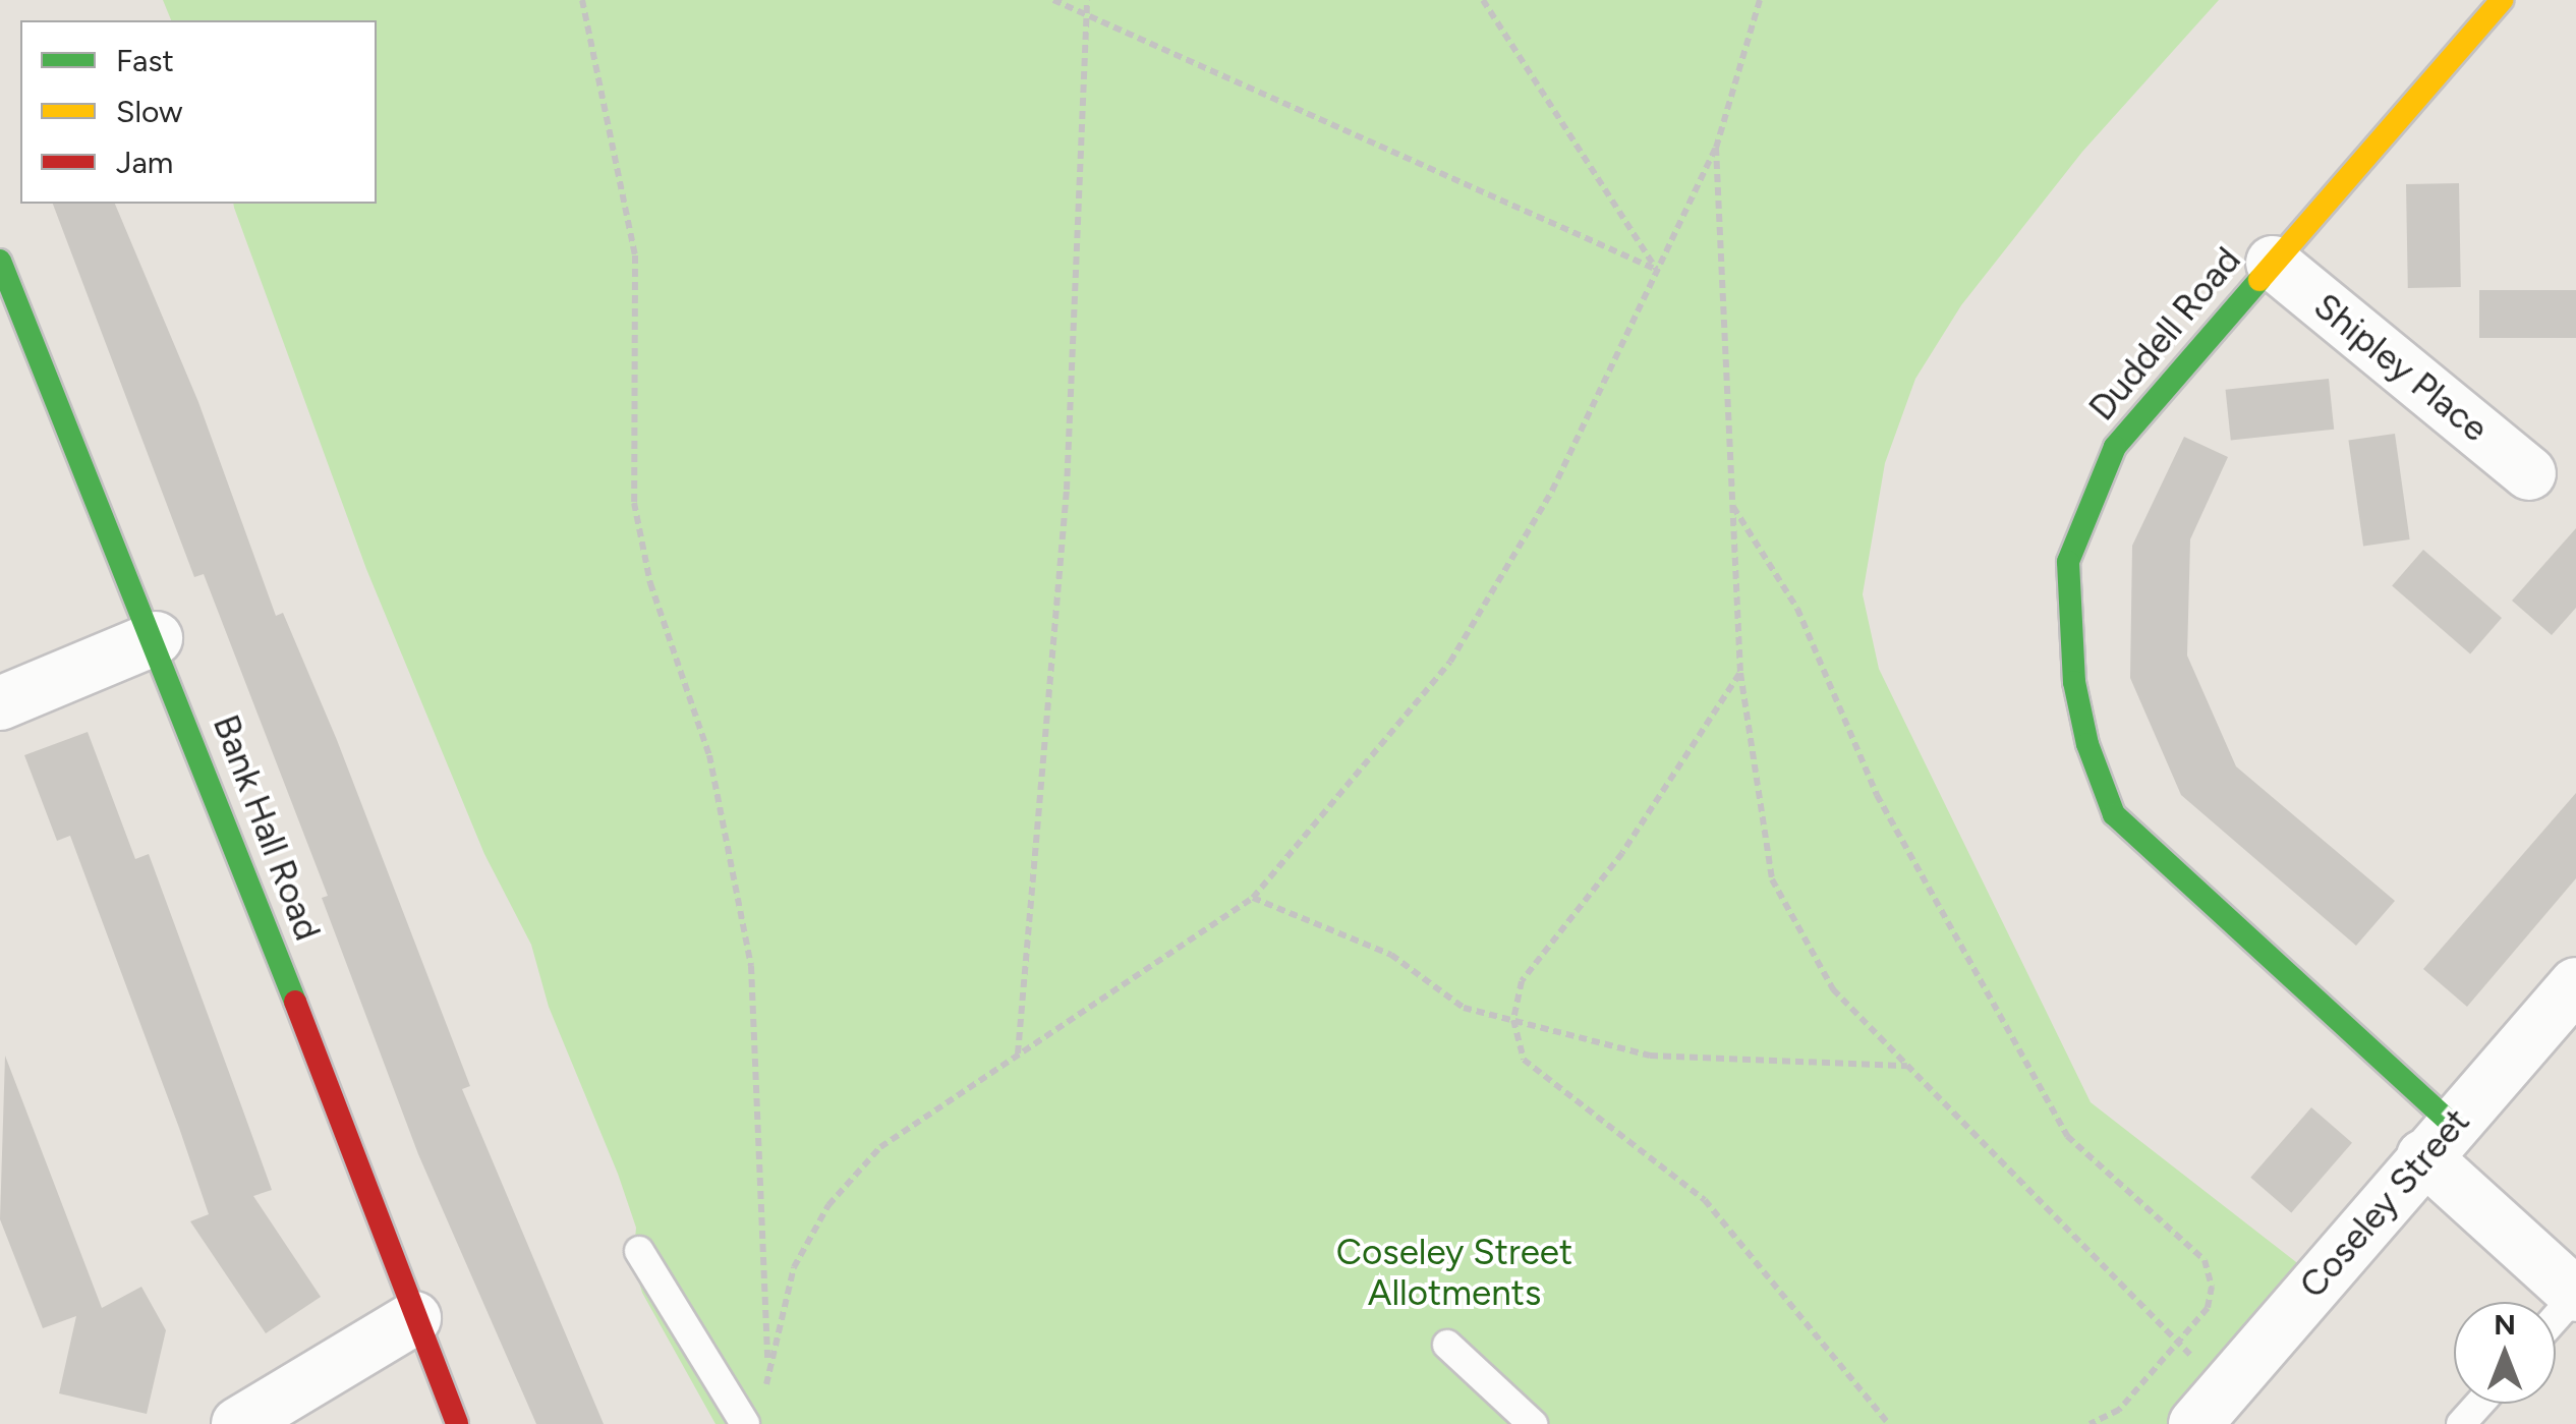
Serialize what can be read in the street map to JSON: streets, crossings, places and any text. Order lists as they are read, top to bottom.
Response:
{
  "streets": {
    "street": [
      "Duddell Road",
      "Shipley Place",
      "Bank Hall Road",
      "Coseley Street"
    ]
  },
  "crossings": [
    ["Duddell Road", "Shipley Place"],
    ["Duddell Road", "Coseley Street"]
  ],
  "parks": ["Coseley Street Allotments"],
  "legend": ["Fast", "Slow", "Jam"],
  "north": "top"
}
